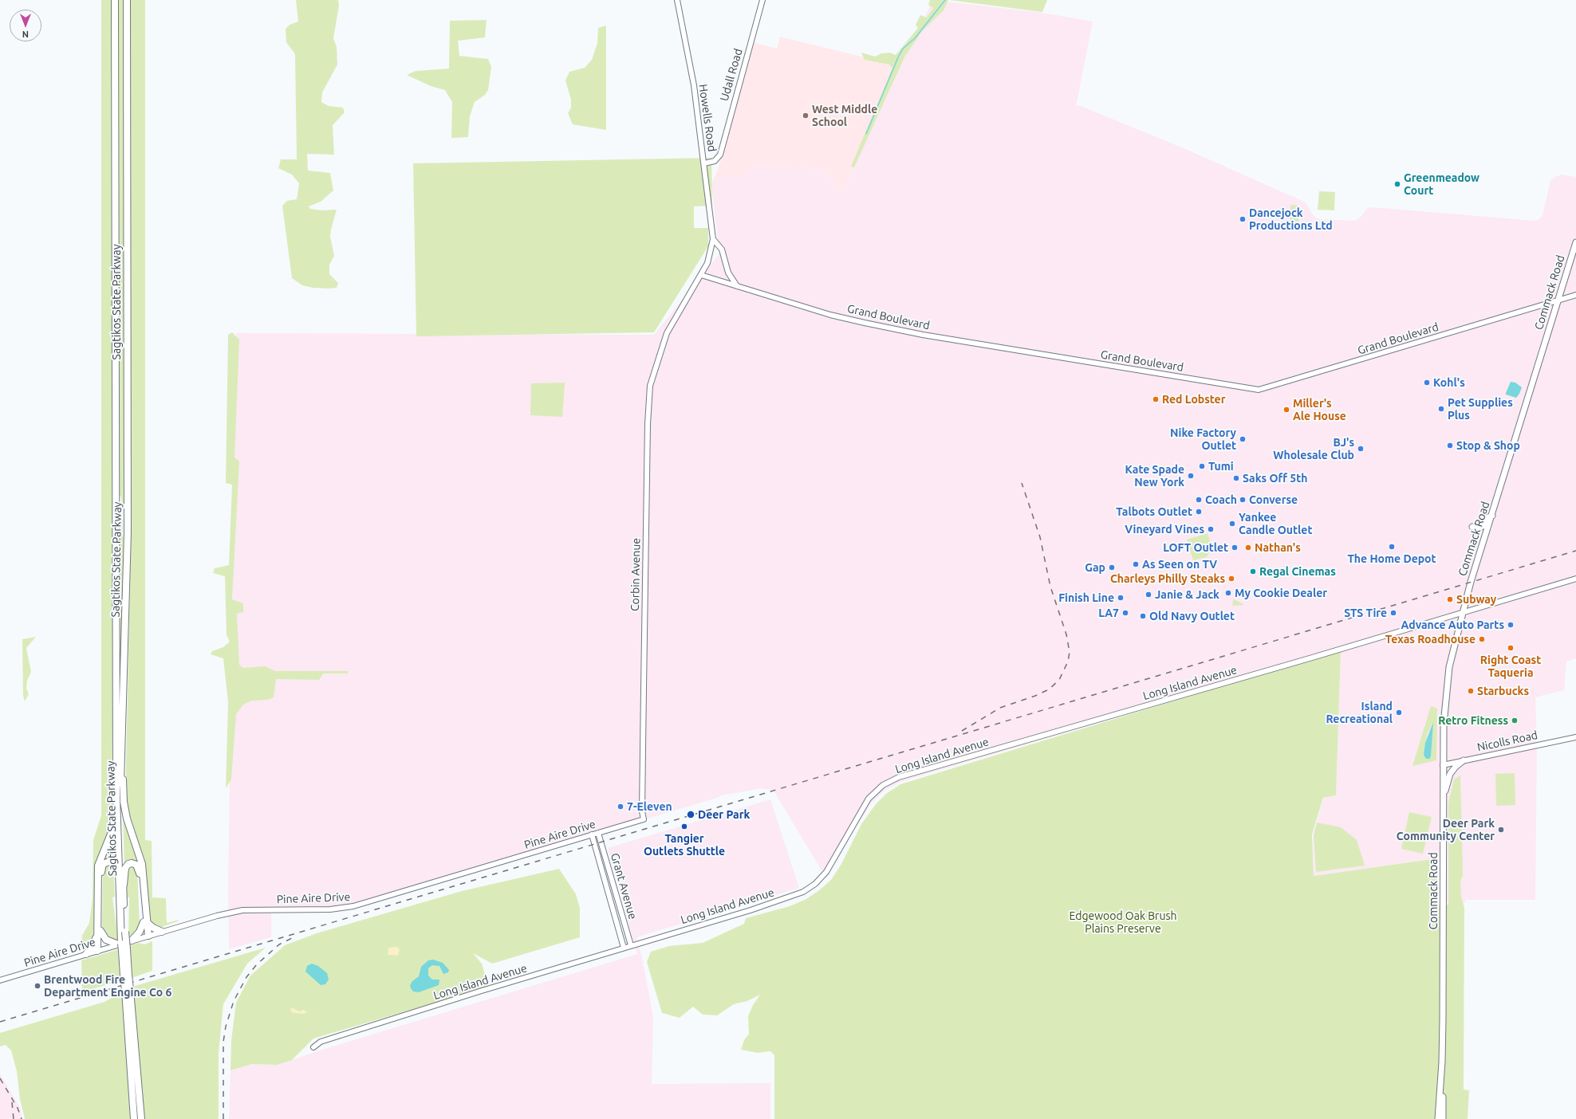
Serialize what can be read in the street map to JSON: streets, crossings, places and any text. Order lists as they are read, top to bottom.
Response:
{
  "streets": {
    "highway": ["Sagtikos State Parkway"],
    "main road": ["Commack Road"],
    "street": [
      "Udall Road",
      "Howells Road",
      "Grand Boulevard",
      "Corbin Avenue",
      "Long Island Avenue",
      "Nicolls Road",
      "Pine Aire Drive",
      "Grant Avenue"
    ]
  },
  "crossings": [
    ["Udall Road", "Howells Road"],
    ["Howells Road", "Corbin Avenue"],
    ["Commack Road", "Grand Boulevard"],
    ["Commack Road", "Long Island Avenue"],
    ["Commack Road", "Nicolls Road"],
    ["Sagtikos State Parkway", "Pine Aire Drive"],
    ["Grand Boulevard", "Corbin Avenue"],
    ["Corbin Avenue", "Pine Aire Drive"],
    ["Long Island Avenue", "Grant Avenue"],
    ["Pine Aire Drive", "Grant Avenue"]
  ],
  "parks": ["Edgewood Oak Brush Plains Preserve"],
  "places": [
    "West Middle School",
    "Greenmeadow Court",
    "Dancejock Productions Ltd",
    "Kohl's",
    "Red Lobster",
    "Pet Supplies Plus",
    "Miller's Ale House",
    "Nike Factory Outlet",
    "Stop & Shop",
    "BJ's Wholesale Club",
    "Tumi",
    "Kate Spade New York",
    "Saks Off 5th",
    "Coach",
    "Converse",
    "Talbots Outlet",
    "Yankee Candle Outlet",
    "Vineyard Vines",
    "The Home Depot",
    "LOFT Outlet",
    "Nathan's",
    "As Seen on TV",
    "Gap",
    "Regal Cinemas",
    "Charleys Philly Steaks",
    "My Cookie Dealer",
    "Janie & Jack",
    "Finish Line",
    "Subway",
    "LA7",
    "STS Tire",
    "Old Navy Outlet",
    "Advance Auto Parts",
    "Texas Roadhouse",
    "Right Coast Taqueria",
    "Starbucks",
    "Island Recreational",
    "Retro Fitness",
    "7-Eleven",
    "Deer Park",
    "Tangier Outlets Shuttle",
    "Deer Park Community Center",
    "Brentwood Fire Department Engine Co 6"
  ],
  "north": "bottom"
}
